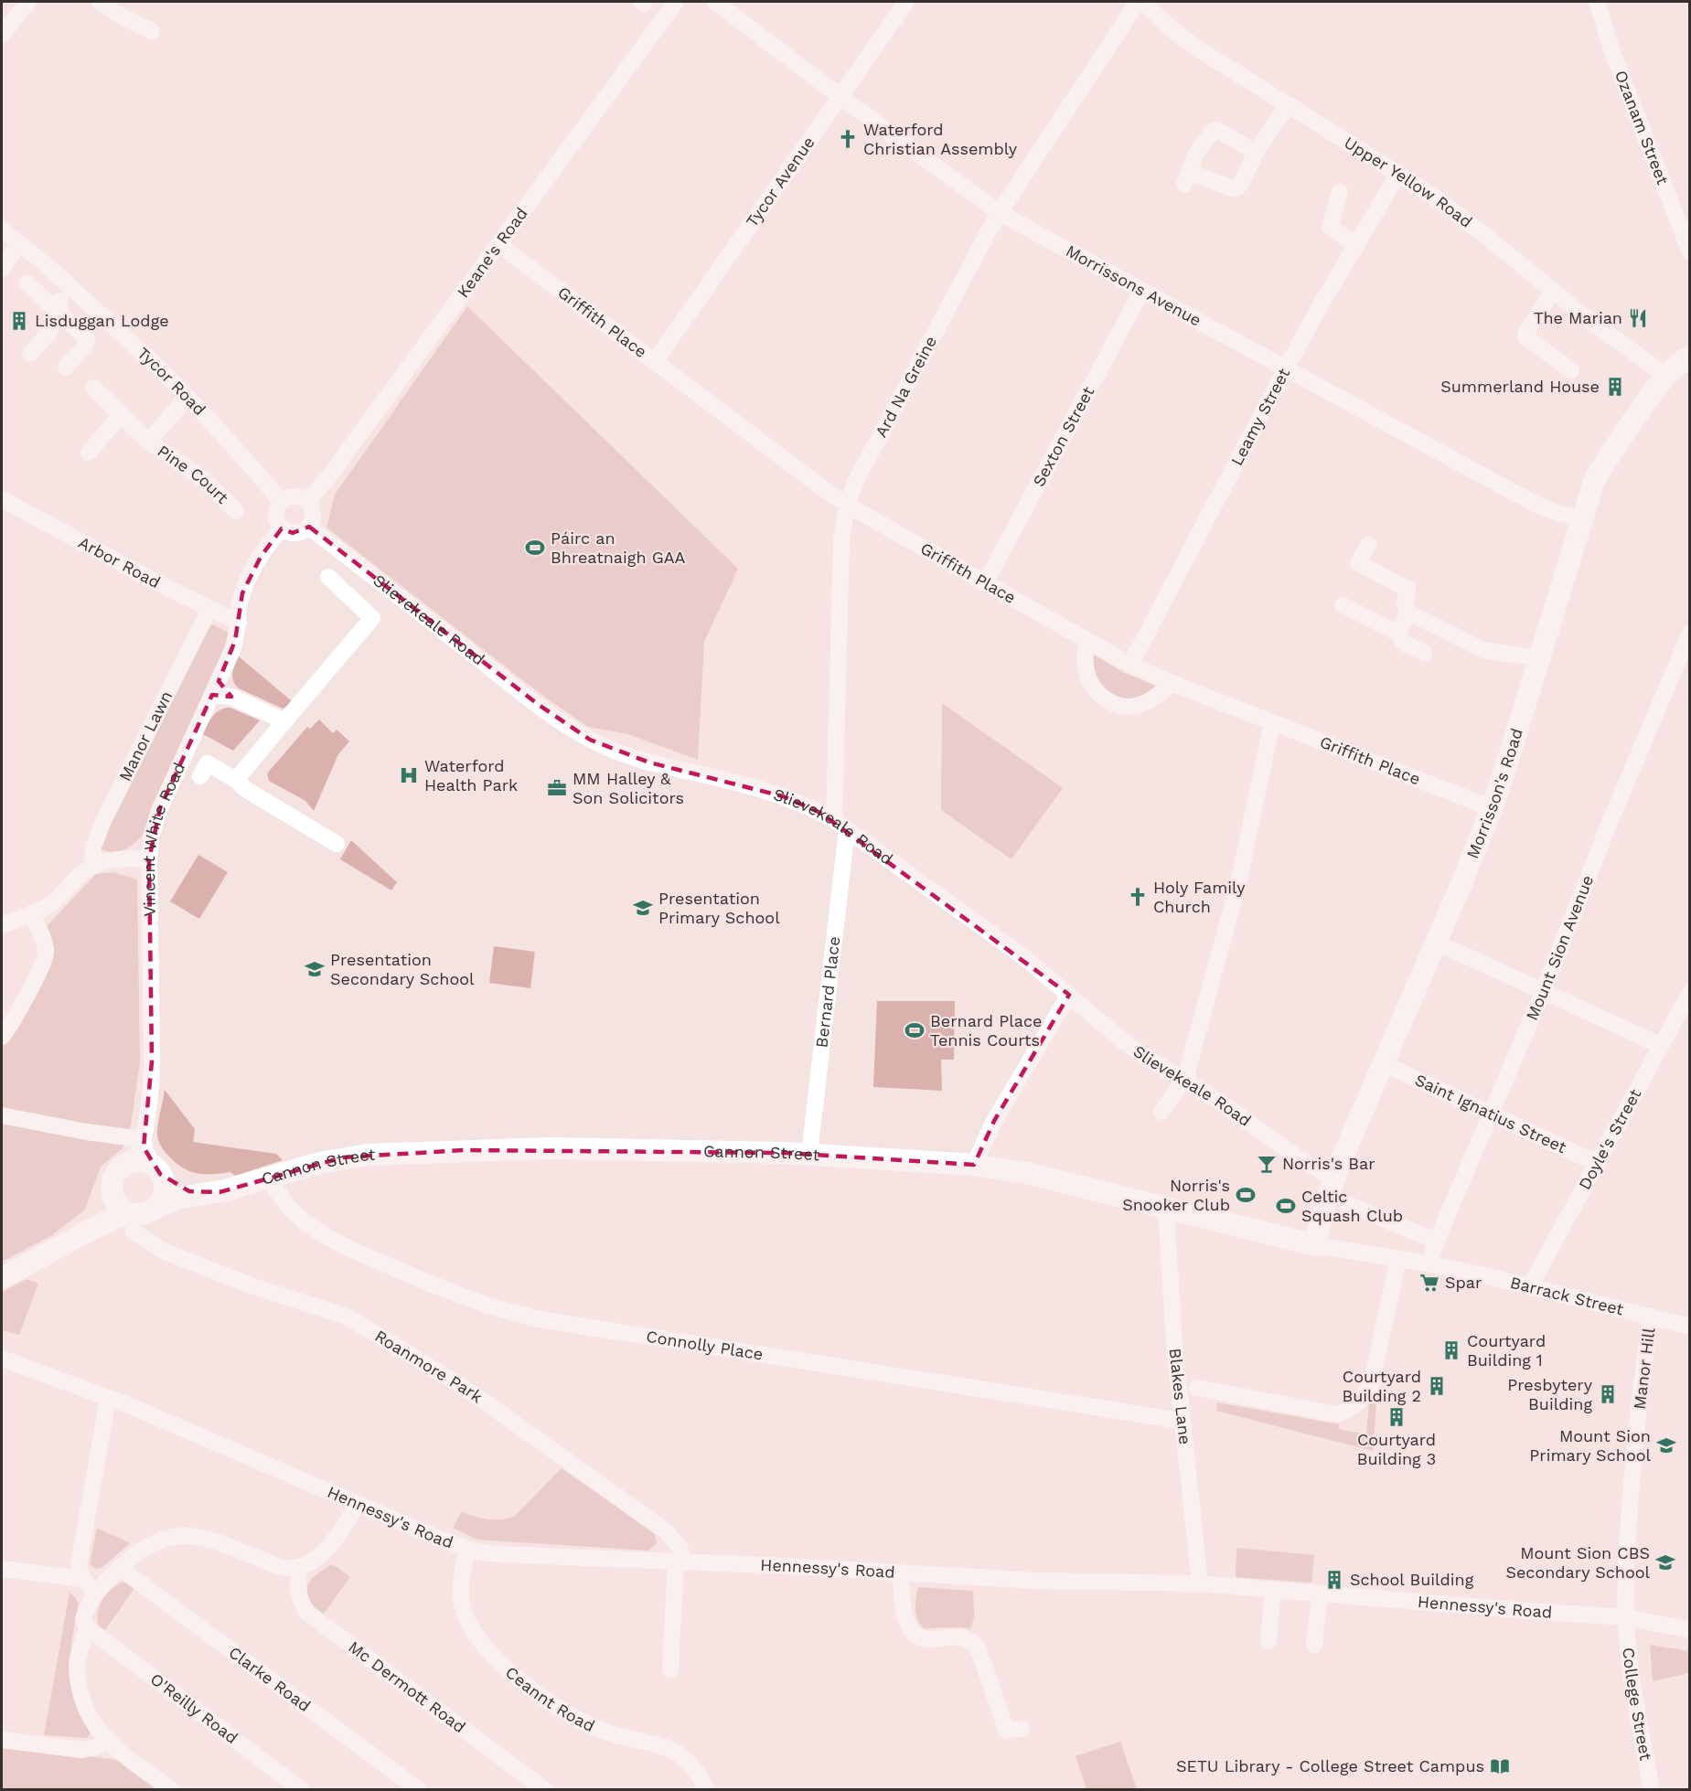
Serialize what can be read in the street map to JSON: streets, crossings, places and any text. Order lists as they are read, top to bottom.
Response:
{
  "streets": {
    "main road": ["Morrisson's Road", "Cannon Street"],
    "street": [
      "Ozanam Street",
      "Tycor Avenue",
      "Upper Yellow Road",
      "Keane's Road",
      "Morrissons Avenue",
      "Griffith Place",
      "Tycor Road",
      "Ard Na Greine",
      "Leamy Street",
      "Sexton Street",
      "Pine Court",
      "Arbor Road",
      "Slievekeale Road",
      "Manor Lawn",
      "Vincent White Road",
      "Mount Sion Avenue",
      "Bernard Place",
      "Saint Ignatius Street",
      "Doyle's Street",
      "Barrack Street",
      "Connolly Place",
      "Roanmore Park",
      "Manor Hill",
      "Blakes Lane",
      "Hennessy's Road",
      "Clarke Road",
      "Mc Dermott Road",
      "Ceannt Road",
      "College Street",
      "O'Reilly Road"
    ]
  },
  "crossings": [
    ["Tycor Avenue", "Morrissons Avenue"],
    ["Tycor Avenue", "Griffith Place"],
    ["Upper Yellow Road", "Leamy Street"],
    ["Upper Yellow Road", "Morrisson's Road"],
    ["Keane's Road", "Griffith Place"],
    ["Keane's Road", "Tycor Road"],
    ["Keane's Road", "Slievekeale Road"],
    ["Keane's Road", "Vincent White Road"],
    ["Morrissons Avenue", "Ard Na Greine"],
    ["Morrissons Avenue", "Leamy Street"],
    ["Morrissons Avenue", "Sexton Street"],
    ["Morrissons Avenue", "Morrisson's Road"],
    ["Griffith Place", "Ard Na Greine"],
    ["Griffith Place", "Leamy Street"],
    ["Griffith Place", "Sexton Street"],
    ["Griffith Place", "Morrisson's Road"],
    ["Tycor Road", "Pine Court"],
    ["Tycor Road", "Slievekeale Road"],
    ["Tycor Road", "Vincent White Road"],
    ["Ard Na Greine", "Slievekeale Road"],
    ["Ard Na Greine", "Bernard Place"],
    ["Arbor Road", "Manor Lawn"],
    ["Arbor Road", "Vincent White Road"],
    ["Slievekeale Road", "Morrisson's Road"],
    ["Slievekeale Road", "Vincent White Road"],
    ["Slievekeale Road", "Bernard Place"],
    ["Morrisson's Road", "Saint Ignatius Street"],
    ["Morrisson's Road", "Cannon Street"],
    ["Morrisson's Road", "Barrack Street"],
    ["Vincent White Road", "Cannon Street"],
    ["Vincent White Road", "Roanmore Park"],
    ["Mount Sion Avenue", "Saint Ignatius Street"],
    ["Mount Sion Avenue", "Barrack Street"],
    ["Bernard Place", "Cannon Street"],
    ["Saint Ignatius Street", "Doyle's Street"],
    ["Doyle's Street", "Barrack Street"],
    ["Cannon Street", "Barrack Street"],
    ["Cannon Street", "Connolly Place"],
    ["Cannon Street", "Roanmore Park"],
    ["Cannon Street", "Blakes Lane"],
    ["Barrack Street", "Manor Hill"],
    ["Connolly Place", "Blakes Lane"],
    ["Roanmore Park", "Hennessy's Road"],
    ["Manor Hill", "Hennessy's Road"],
    ["Manor Hill", "College Street"],
    ["Blakes Lane", "Hennessy's Road"],
    ["Hennessy's Road", "Ceannt Road"],
    ["Hennessy's Road", "College Street"]
  ],
  "places": {
    "church": ["Waterford Christian Assembly", "Holy Family Church"],
    "restaurant": ["The Marian"],
    "building": [
      "Lisduggan Lodge",
      "Summerland House",
      "Courtyard Building 1",
      "Courtyard Building 2",
      "Presbytery Building",
      "Courtyard Building 3",
      "School Building"
    ],
    "sports": [
      "Páirc an Bhreatnaigh GAA",
      "Bernard Place Tennis Courts",
      "Norris's Snooker Club",
      "Celtic Squash Club"
    ],
    "hospital": ["Waterford Health Park"],
    "office": ["MM Halley & Son Solicitors"],
    "school or university": [
      "Presentation Primary School",
      "Presentation Secondary School",
      "Mount Sion Primary School",
      "Mount Sion CBS Secondary School"
    ],
    "bar": ["Norris's Bar"],
    "supermarket": ["Spar"],
    "library": ["SETU Library - College Street Campus"]
  }
}
